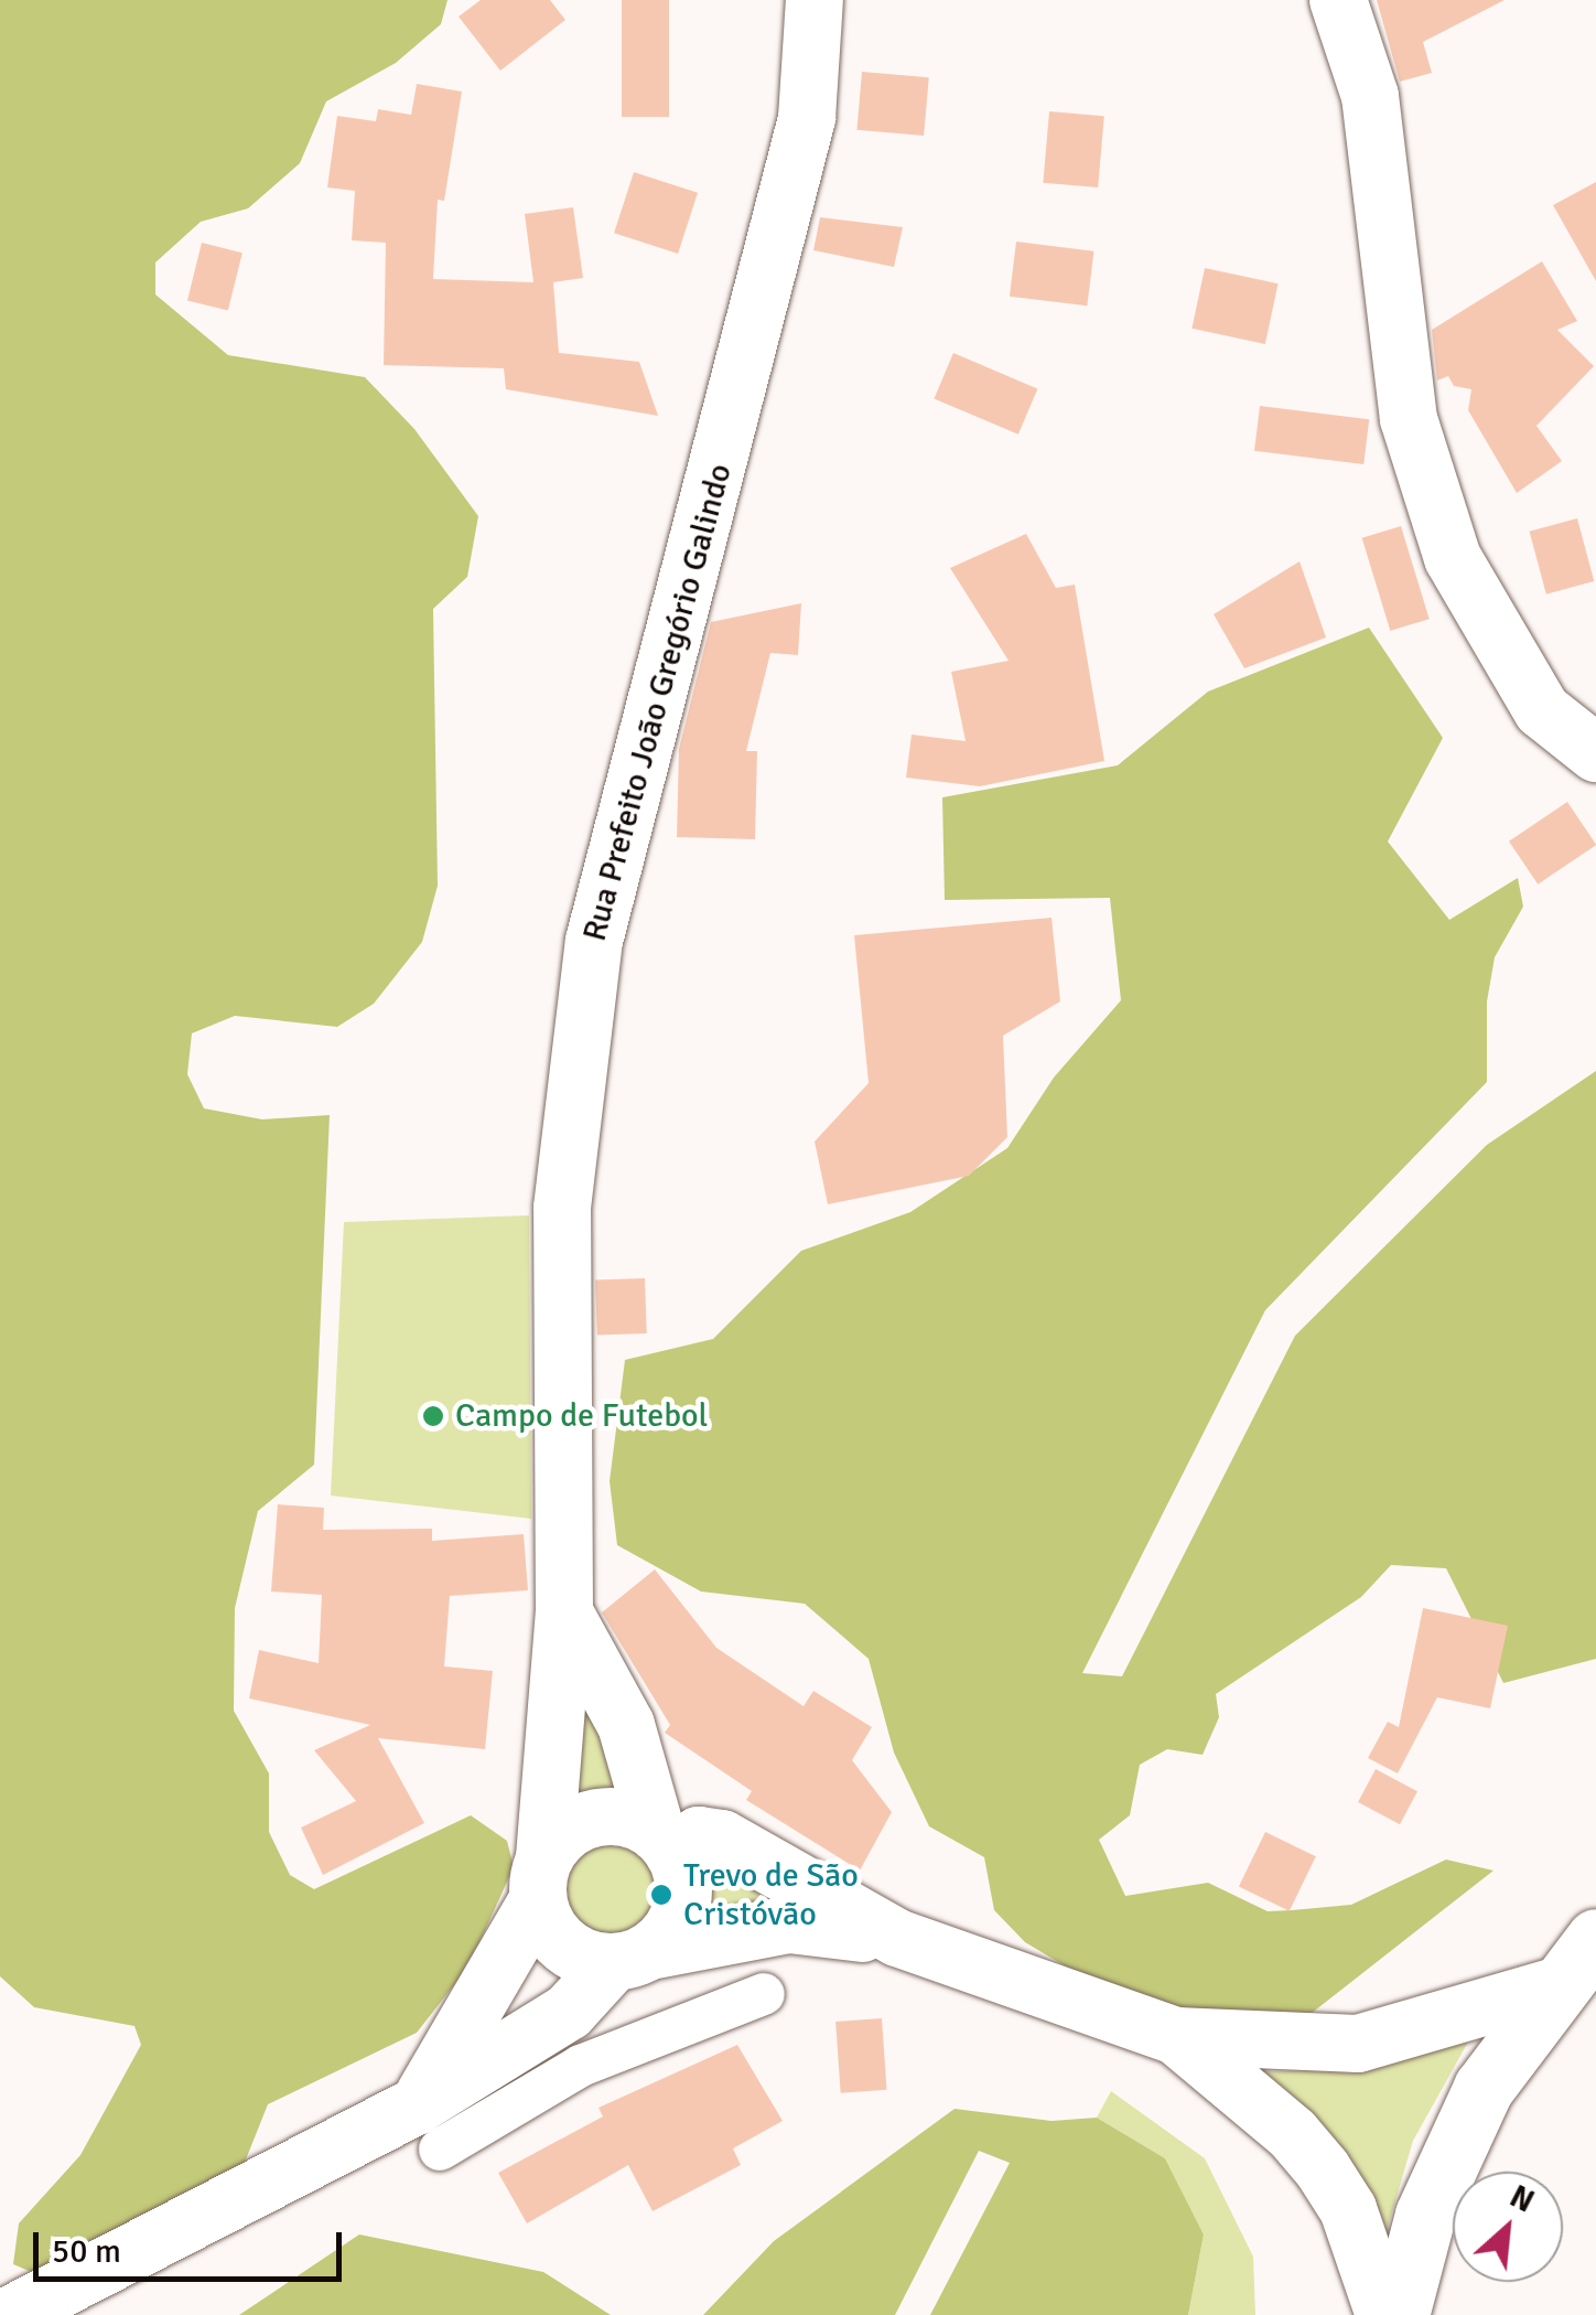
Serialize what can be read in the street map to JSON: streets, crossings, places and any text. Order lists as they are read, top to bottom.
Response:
{
  "streets": {
    "main road": ["Rua Prefeito João Gregório Galindo"]
  },
  "places": ["Campo de Futebol", "Trevo de São Cristóvão"],
  "scale_bar": "50 m",
  "north": "top right"
}
